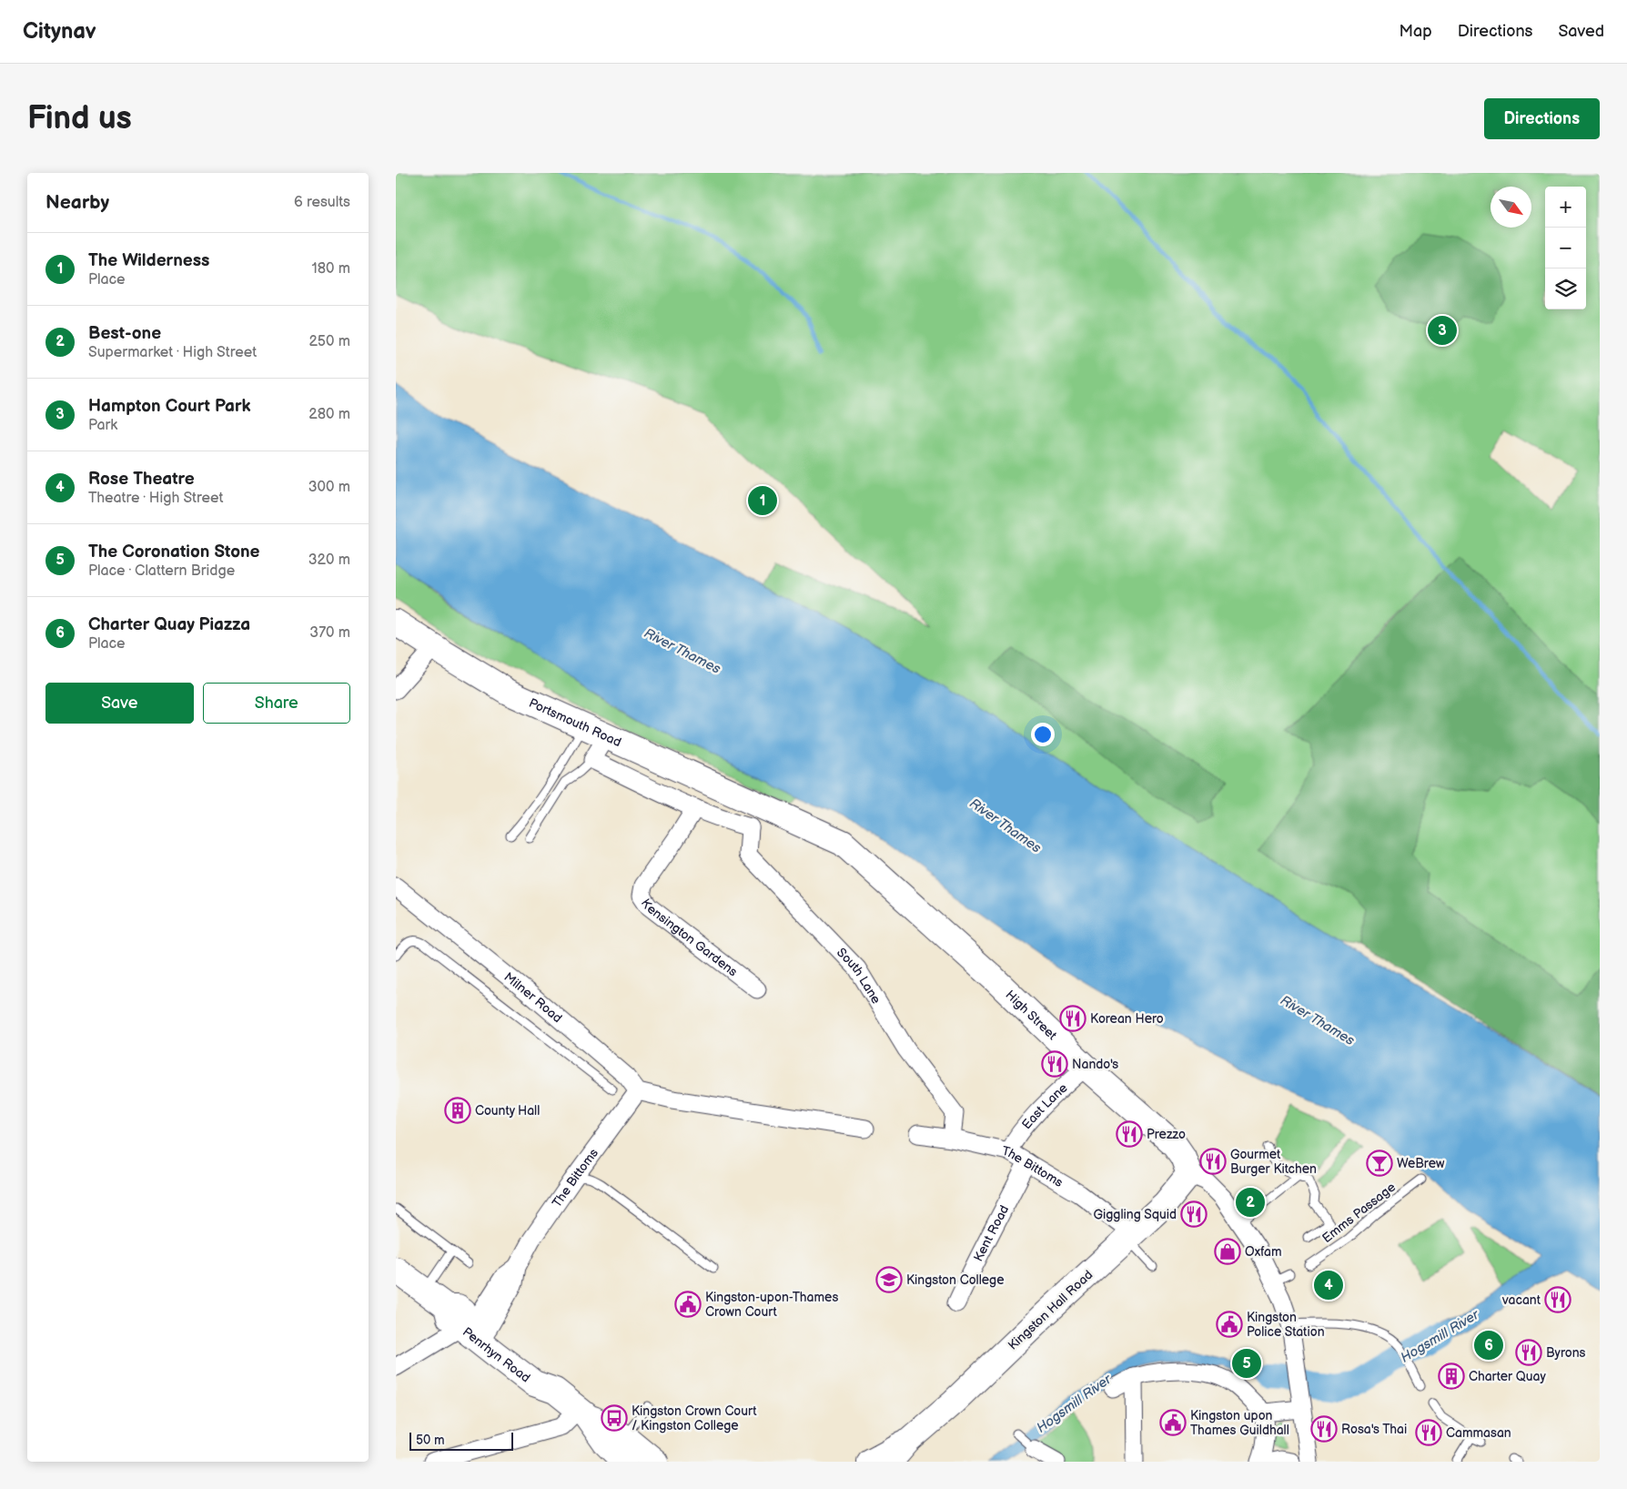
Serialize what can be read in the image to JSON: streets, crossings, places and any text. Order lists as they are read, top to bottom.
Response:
{
  "streets": {
    "main road": [
      "Portsmouth Road",
      "High Street",
      "Kingston Hall Road",
      "Penrhyn Road"
    ],
    "street": [
      "Kensington Gardens",
      "South Lane",
      "Milner Road",
      "East Lane",
      "The Bittoms",
      "Kent Road"
    ],
    "lane": ["Emms Passage"]
  },
  "crossings": [
    ["Portsmouth Road", "South Lane"],
    ["Portsmouth Road", "High Street"],
    ["South Lane", "High Street"],
    ["South Lane", "The Bittoms"],
    ["Milner Road", "The Bittoms"],
    ["High Street", "East Lane"],
    ["High Street", "Kingston Hall Road"],
    ["East Lane", "The Bittoms"],
    ["The Bittoms", "Kent Road"],
    ["The Bittoms", "Kingston Hall Road"],
    ["The Bittoms", "Penrhyn Road"]
  ],
  "water": ["River Thames", "Hogsmill River"],
  "places": {
    "restaurant": [
      "Korean Hero",
      "Nando's",
      "Prezzo",
      "Gourmet Burger Kitchen",
      "Giggling Squid",
      "vacant",
      "Byrons",
      "Rosa's Thai",
      "Cammasan"
    ],
    "building": ["County Hall", "Charter Quay"],
    "bar": ["WeBrew"],
    "shop": ["Oxfam"],
    "school or university": ["Kingston College"],
    "public building": ["Kingston-upon-Thames Crown Court", "Kingston Police Station", "Kingston upon Thames Guildhall"],
    "bus stop": ["Kingston Crown Court / Kingston College"]
  },
  "scale_bar": "50 m",
  "north": "bottom right",
  "page": {
    "header": "Citynav",
    "nav": ["Map", "Directions", "Saved"],
    "buttons": [
      "Directions",
      ["Save", "Share"]
    ],
    "title": "Find us",
    "heading": ["Nearby", "6 results"],
    "map_buttons": ["+", "−"],
    "list": [
      {
        "mark": "1",
        "name": "The Wilderness",
        "note": "Place",
        "value": "180 m"
      },
      {
        "mark": "2",
        "name": "Best-one",
        "note": "Supermarket · High Street",
        "value": "250 m"
      },
      {
        "mark": "3",
        "name": "Hampton Court Park",
        "note": "Park",
        "value": "280 m"
      },
      {
        "mark": "4",
        "name": "Rose Theatre",
        "note": "Theatre · High Street",
        "value": "300 m"
      },
      {
        "mark": "5",
        "name": "The Coronation Stone",
        "note": "Place · Clattern Bridge",
        "value": "320 m"
      },
      {
        "mark": "6",
        "name": "Charter Quay Piazza",
        "note": "Place",
        "value": "370 m"
      }
    ],
    "pins": [
      "3",
      "1",
      "2",
      "4",
      "6",
      "5"
    ],
    "scale": "50 m"
  }
}
